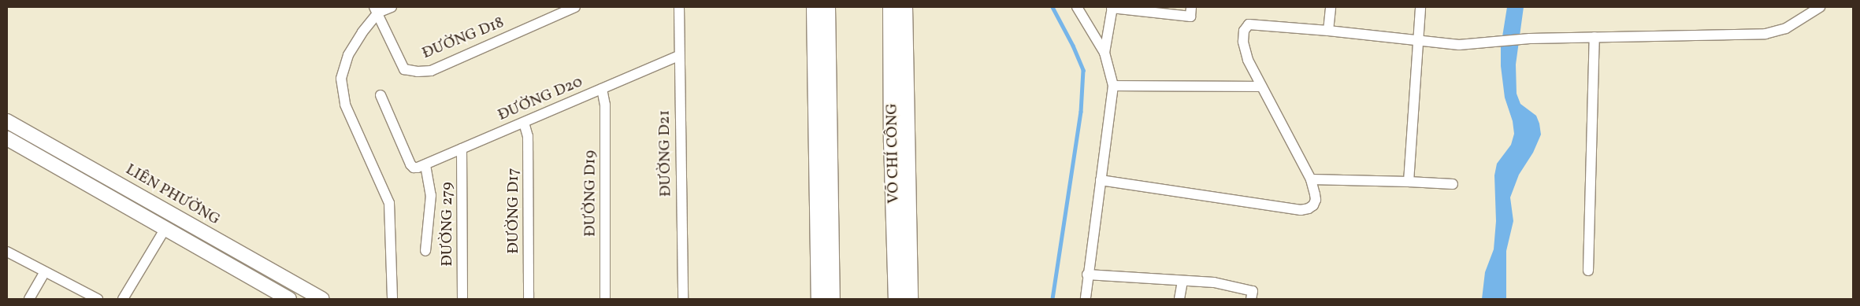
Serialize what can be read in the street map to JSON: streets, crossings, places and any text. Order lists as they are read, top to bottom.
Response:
{
  "streets": {
    "highway": ["VÕ CHÍ CÔNG"],
    "street": [
      "ĐƯỜNG D18",
      "ĐƯỜNG D20",
      "ĐƯỜNG D21",
      "ĐƯỜNG D19",
      "LIÊN PHƯỜNG",
      "ĐƯỜNG D17",
      "ĐƯỜNG 279"
    ]
  },
  "crossings": [
    ["ĐƯỜNG D20", "ĐƯỜNG D21"],
    ["ĐƯỜNG D20", "ĐƯỜNG D19"],
    ["ĐƯỜNG D20", "ĐƯỜNG D17"],
    ["ĐƯỜNG D20", "ĐƯỜNG 279"]
  ]
}
